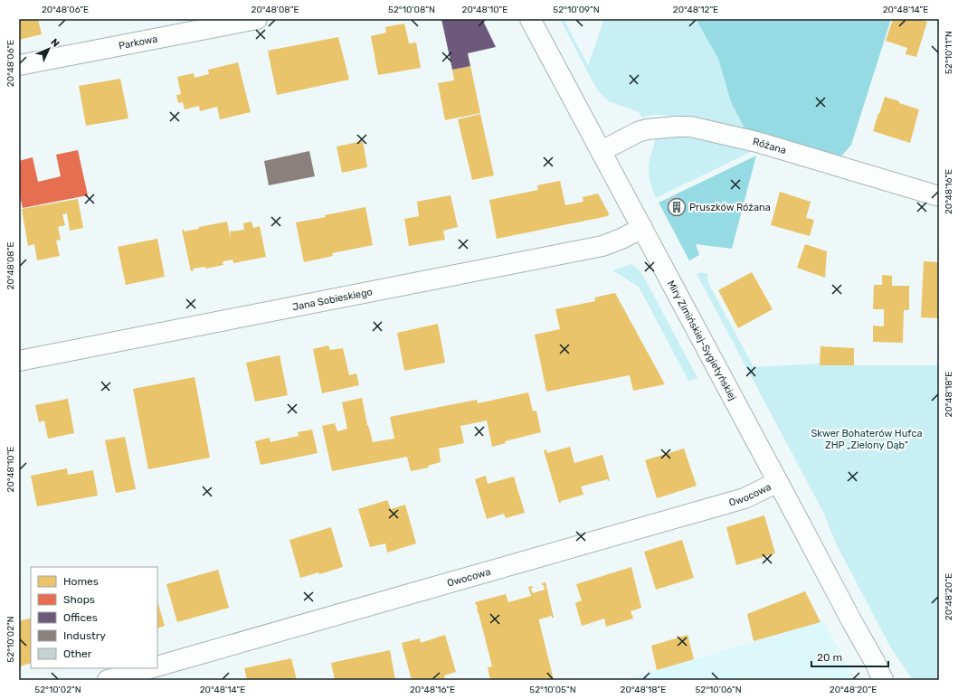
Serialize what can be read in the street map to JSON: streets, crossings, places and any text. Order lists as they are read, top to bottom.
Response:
{
  "streets": {
    "street": [
      "Parkowa",
      "Różana",
      "Jana Sobieskiego",
      "Miry Zimińskiej-Sygietyńskiej",
      "Owocowa"
    ]
  },
  "crossings": [
    ["Różana", "Miry Zimińskiej-Sygietyńskiej"],
    ["Jana Sobieskiego", "Miry Zimińskiej-Sygietyńskiej"],
    ["Miry Zimińskiej-Sygietyńskiej", "Owocowa"]
  ],
  "parks": ["Skwer Bohaterów Hufca ZHP „Zielony Dąb”"],
  "places": {
    "building": ["Pruszków Różana"]
  },
  "legend": [
    "Homes",
    "Shops",
    "Offices",
    "Industry",
    "Other"
  ],
  "scale_bar": "20 m",
  "north": "top right",
  "coordinates": [
    "20°48'06\"E",
    "20°48'08\"E",
    "52°10'08\"N",
    "20°48'10\"E",
    "52°10'09\"N",
    "20°48'12\"E",
    "20°48'14\"E",
    "52°10'11\"N",
    "20°48'16\"E",
    "20°48'18\"E",
    "20°48'20\"E",
    "52°10'02\"N",
    "52°10'05\"N",
    "52°10'06\"N"
  ]
}
